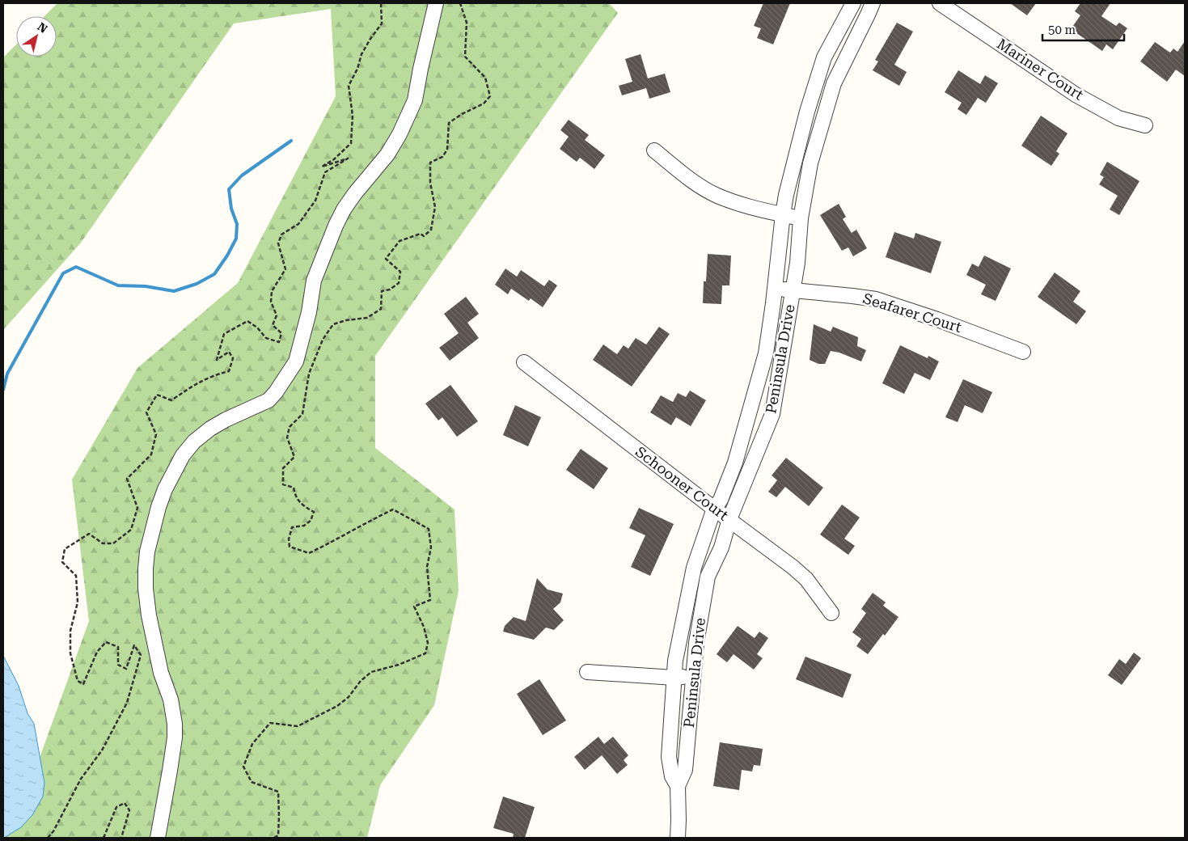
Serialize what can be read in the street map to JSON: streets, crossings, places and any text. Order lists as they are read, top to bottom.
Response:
{
  "streets": {
    "street": [
      "Mariner Court",
      "Seafarer Court",
      "Peninsula Drive",
      "Schooner Court"
    ]
  },
  "crossings": [
    ["Seafarer Court", "Peninsula Drive"],
    ["Peninsula Drive", "Schooner Court"]
  ],
  "scale_bar": "50 m",
  "north": "top right"
}
